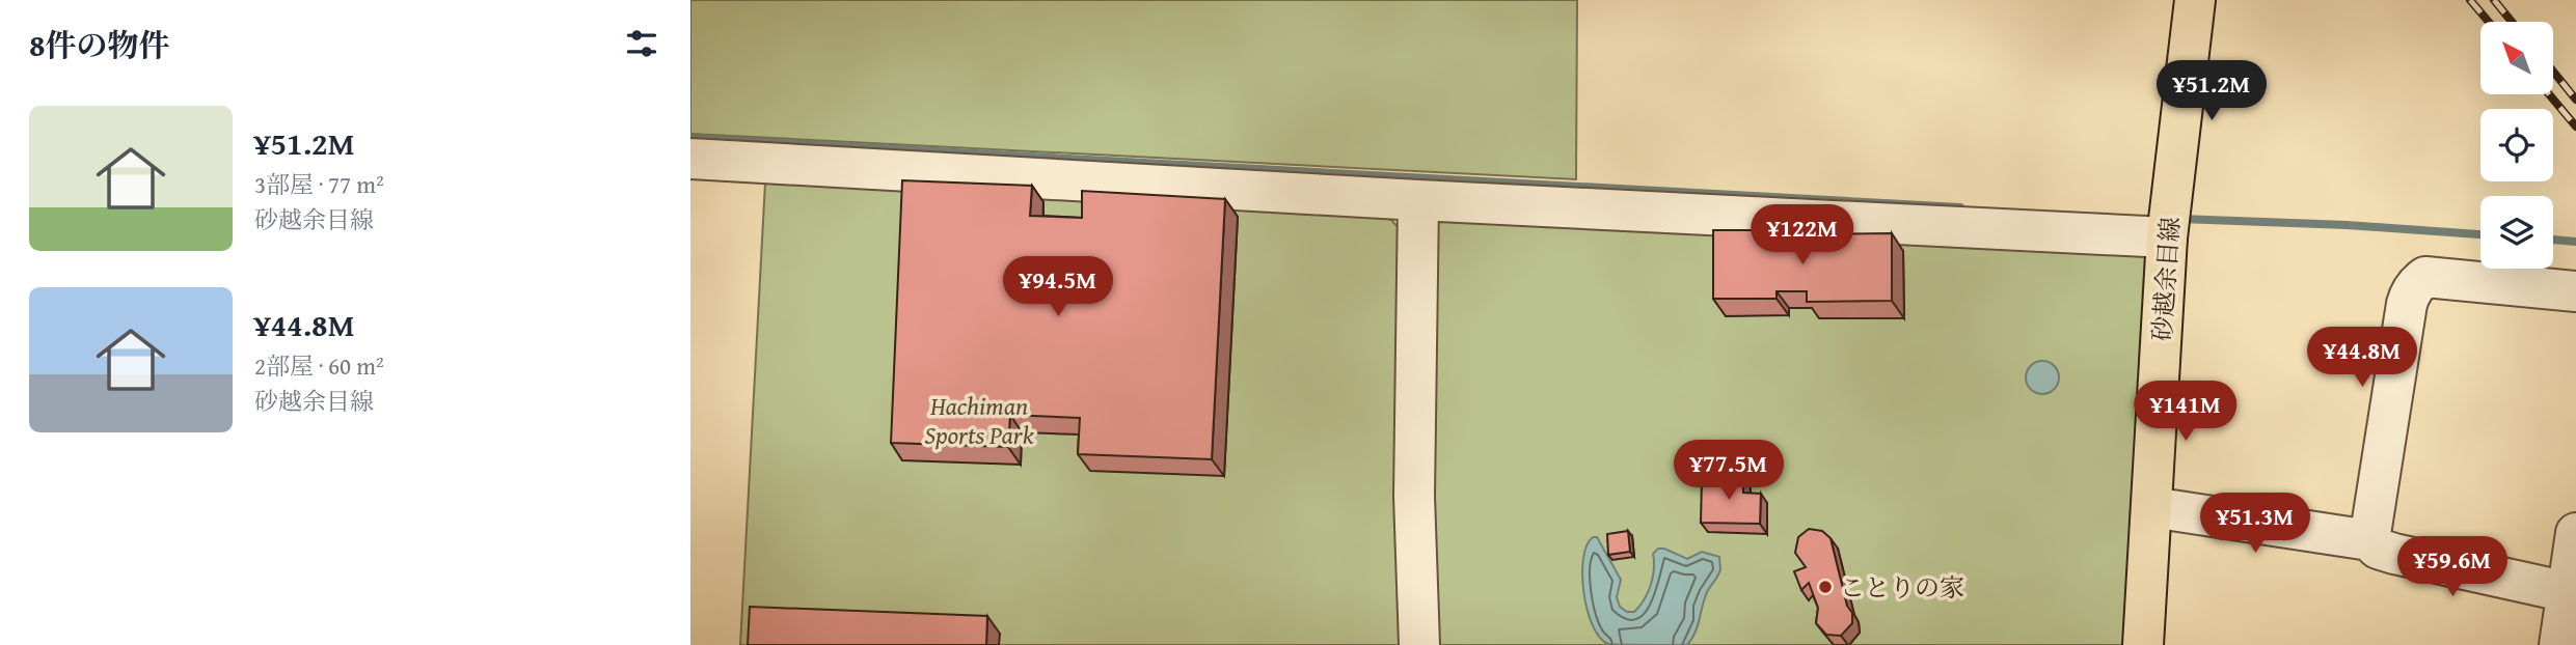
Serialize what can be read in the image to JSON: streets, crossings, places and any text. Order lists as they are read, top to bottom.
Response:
{
  "streets": {
    "main road": ["砂越余目線"]
  },
  "parks": ["Hachiman Sports Park"],
  "places": ["ことりの家"],
  "north": "top left",
  "page": {
    "heading": "8件の物件",
    "price": [
      "¥51.2M",
      "¥122M",
      "¥94.5M",
      "¥44.8M",
      "¥141M",
      "¥77.5M",
      "¥51.3M",
      "¥59.6M"
    ],
    "list": [
      {
        "name": "¥51.2M",
        "note": "3部屋 · 77 m² · 砂越余目線"
      },
      {
        "name": "¥44.8M",
        "note": "2部屋 · 60 m² · 砂越余目線"
      }
    ]
  }
}
